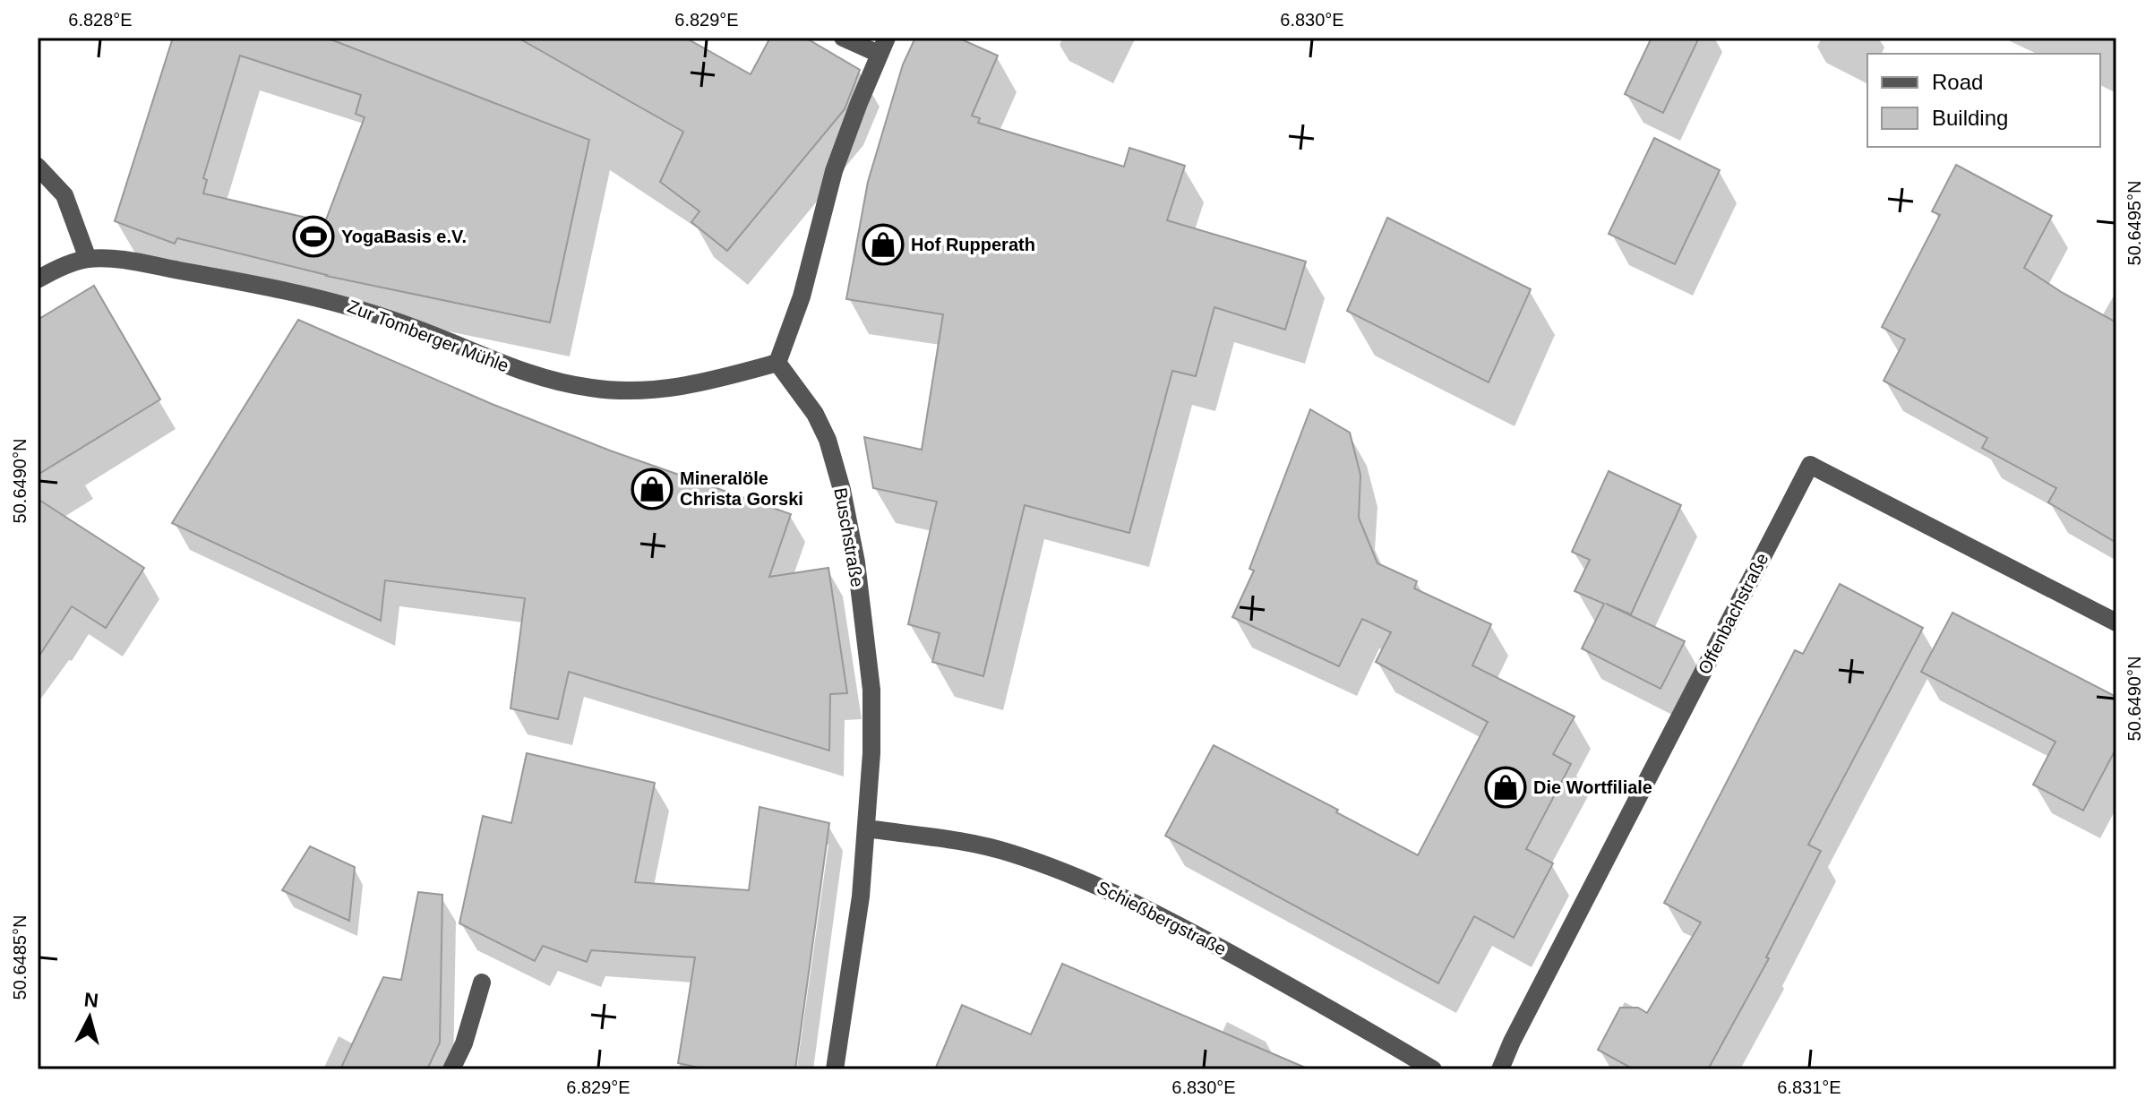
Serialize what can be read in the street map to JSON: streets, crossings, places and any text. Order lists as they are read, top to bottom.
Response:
{
  "streets": {
    "street": [
      "Zur Tomberger Mühle",
      "Buschstraße",
      "Offenbachstraße",
      "Schießbergstraße"
    ]
  },
  "crossings": [
    ["Zur Tomberger Mühle", "Buschstraße"],
    ["Buschstraße", "Schießbergstraße"]
  ],
  "places": {
    "sports": ["YogaBasis e.V."],
    "shop": ["Hof Rupperath", "Mineralöle Christa Gorski", "Die Wortfiliale"]
  },
  "legend": ["Road", "Building"],
  "north": "top",
  "coordinates": [
    "6.828°E",
    "6.829°E",
    "6.830°E",
    "50.6495°N",
    "50.6490°N",
    "50.6485°N",
    "6.831°E"
  ]
}
